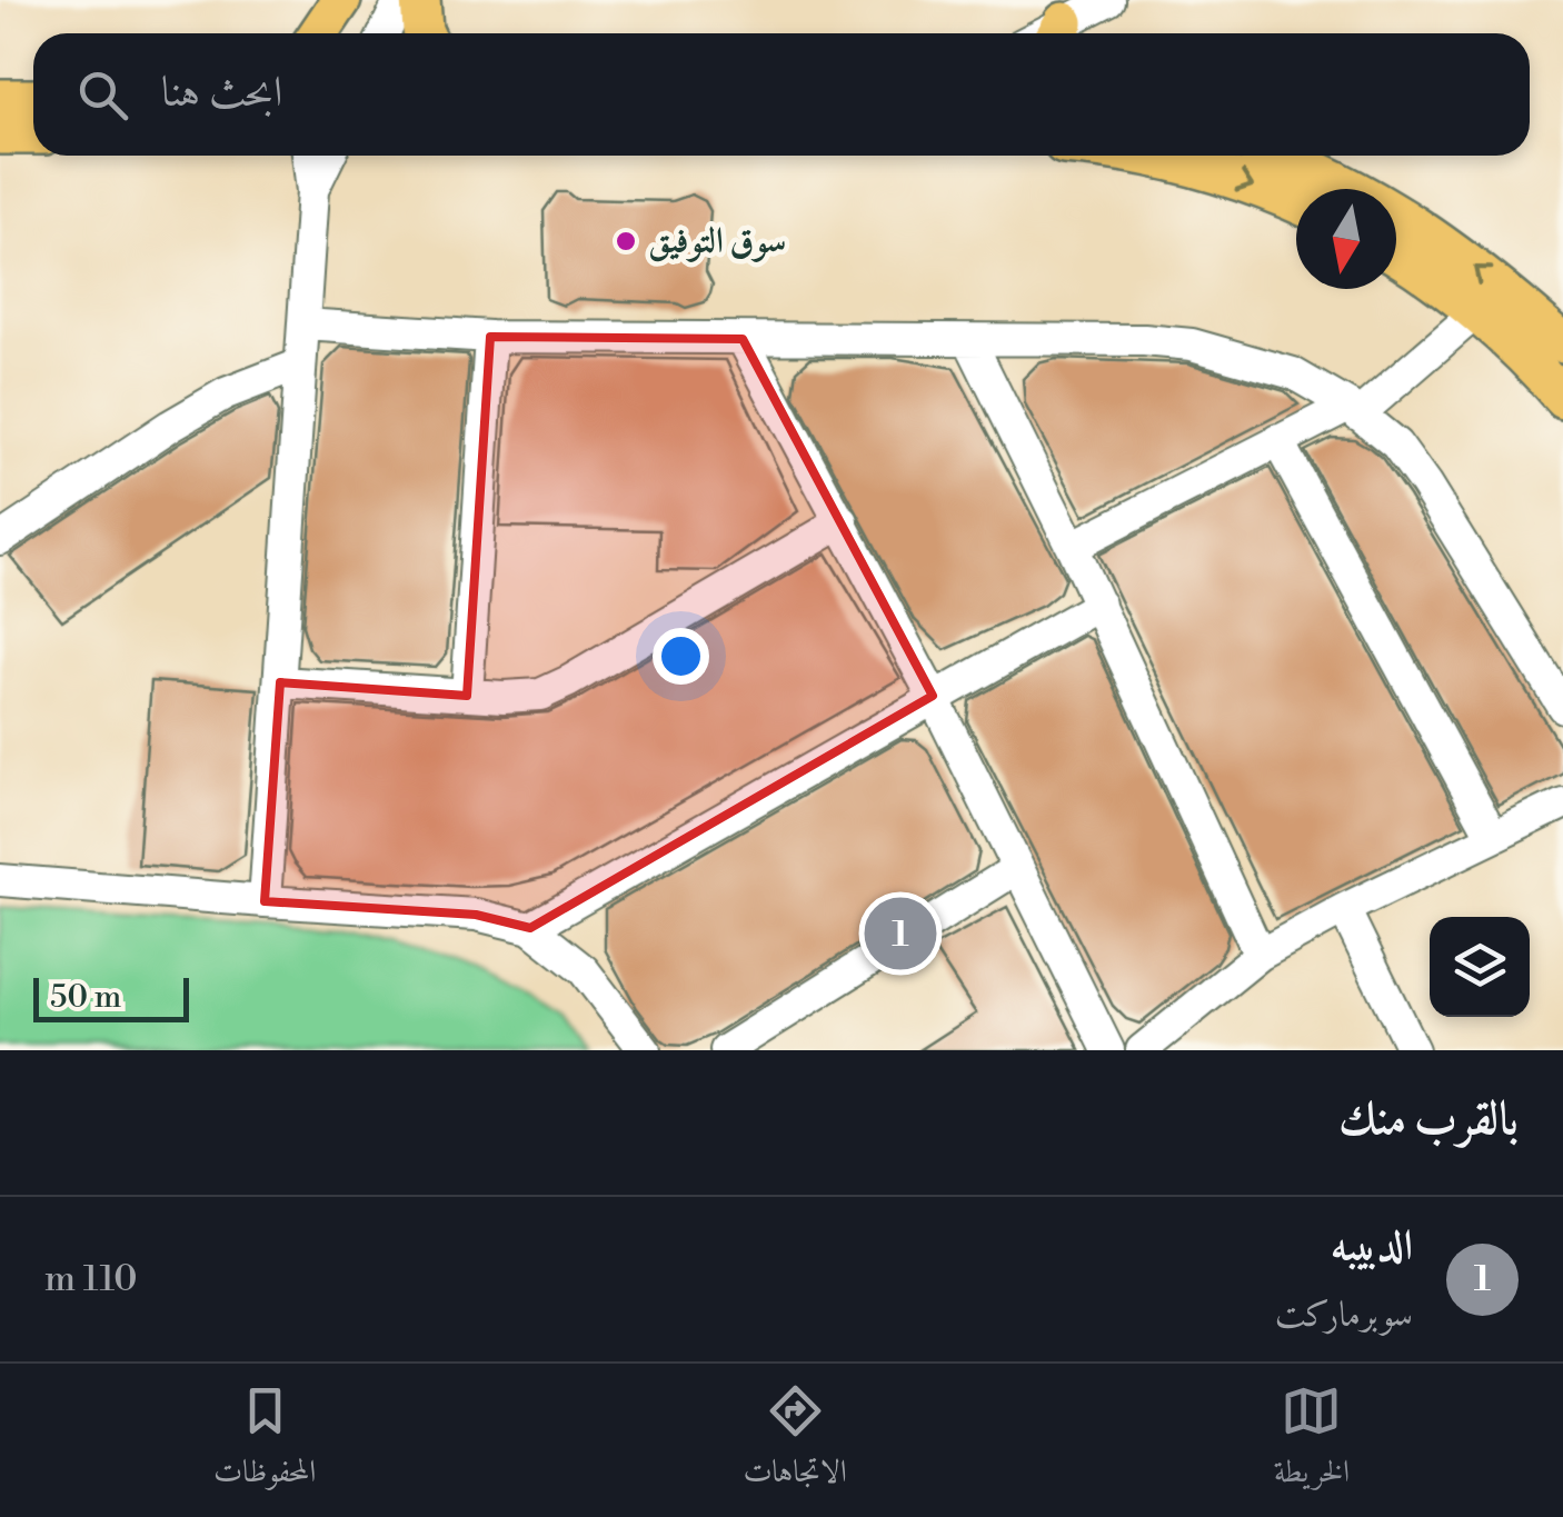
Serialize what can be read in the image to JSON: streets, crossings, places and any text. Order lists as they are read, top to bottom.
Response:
{
  "places": ["سوق التوفيق"],
  "scale_bar": "50 m",
  "north": "bottom",
  "page": {
    "search": "ابحث هنا",
    "pins": "1",
    "scale": "50 m",
    "heading": "بالقرب منك",
    "list": [
      {
        "mark": "1",
        "name": "الدبيبه",
        "note": "سوبرماركت",
        "value": "110 m"
      }
    ],
    "nav": ["الخريطة", "الاتجاهات", "المحفوظات"]
  }
}
